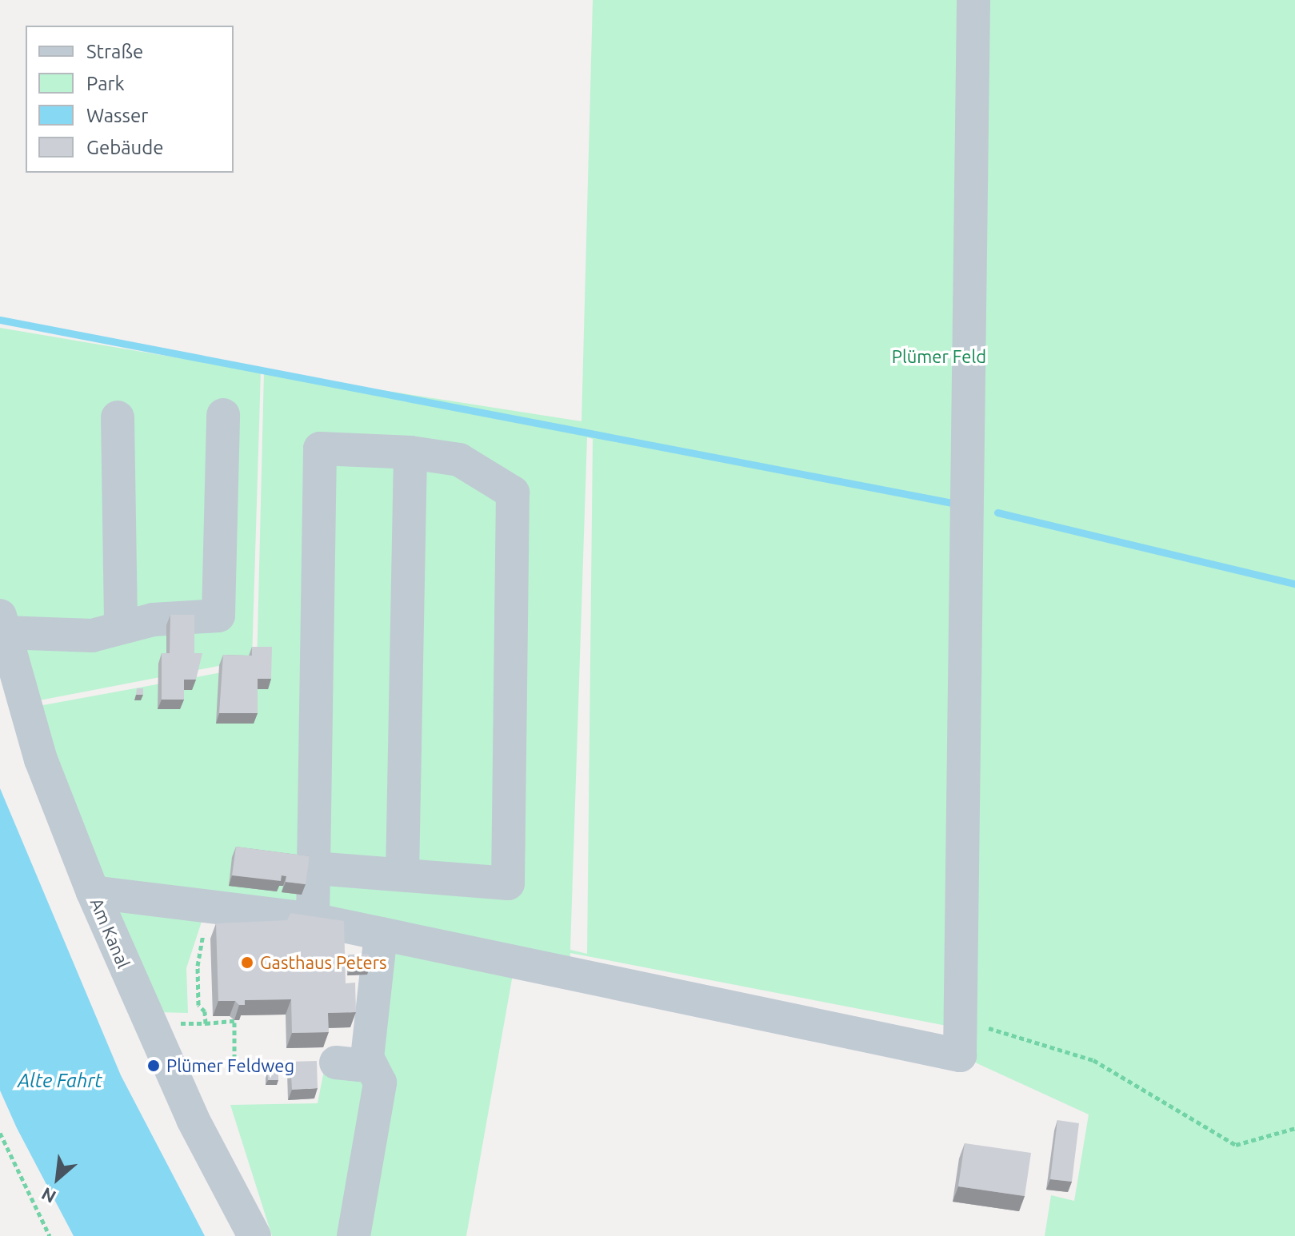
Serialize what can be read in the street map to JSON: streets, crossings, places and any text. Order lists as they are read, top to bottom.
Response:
{
  "streets": {
    "street": ["Am Kanal"]
  },
  "water": ["Alte Fahrt"],
  "parks": ["Plümer Feld"],
  "places": ["Gasthaus Peters", "Plümer Feldweg"],
  "legend": [
    "Straße",
    "Park",
    "Wasser",
    "Gebäude"
  ],
  "north": "bottom left"
}
